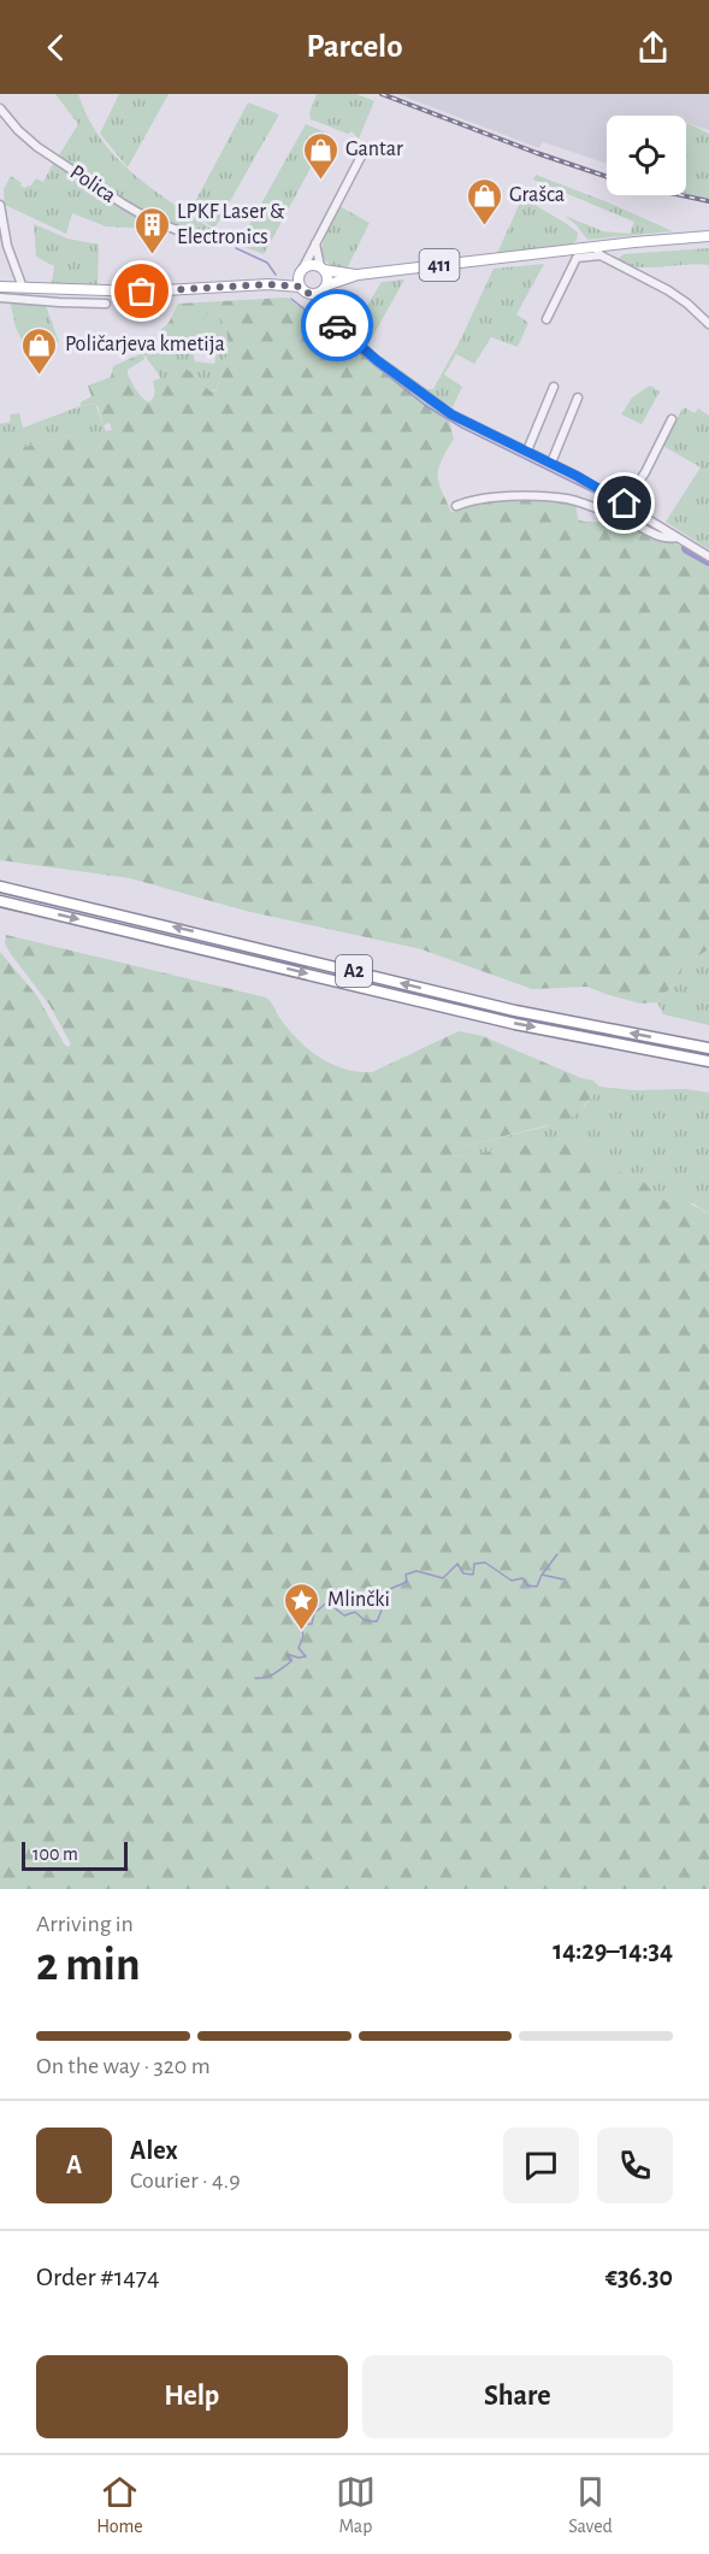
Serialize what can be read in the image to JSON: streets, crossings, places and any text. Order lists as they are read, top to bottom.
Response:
{
  "streets": {
    "highway": ["A2"],
    "main road": ["411"],
    "street": ["Polica"]
  },
  "places": {
    "shop": ["Gantar", "Grašca", "Poličarjeva kmetija"],
    "building": ["LPKF Laser & Electronics"],
    "place": ["Mlinčki"]
  },
  "scale_bar": "100 m",
  "page": {
    "header": "Parcelo",
    "scale": "100 m",
    "heading": ["2 min", "Arriving in", "14:29–14:34"],
    "panel": [
      "Alex",
      "Courier · 4.9",
      "Order #1474",
      "€36.30"
    ],
    "bar": "On the way · 320 m",
    "round": "A",
    "buttons": ["Help", "Share"],
    "tabs": ["Home", "Map", "Saved"]
  }
}
